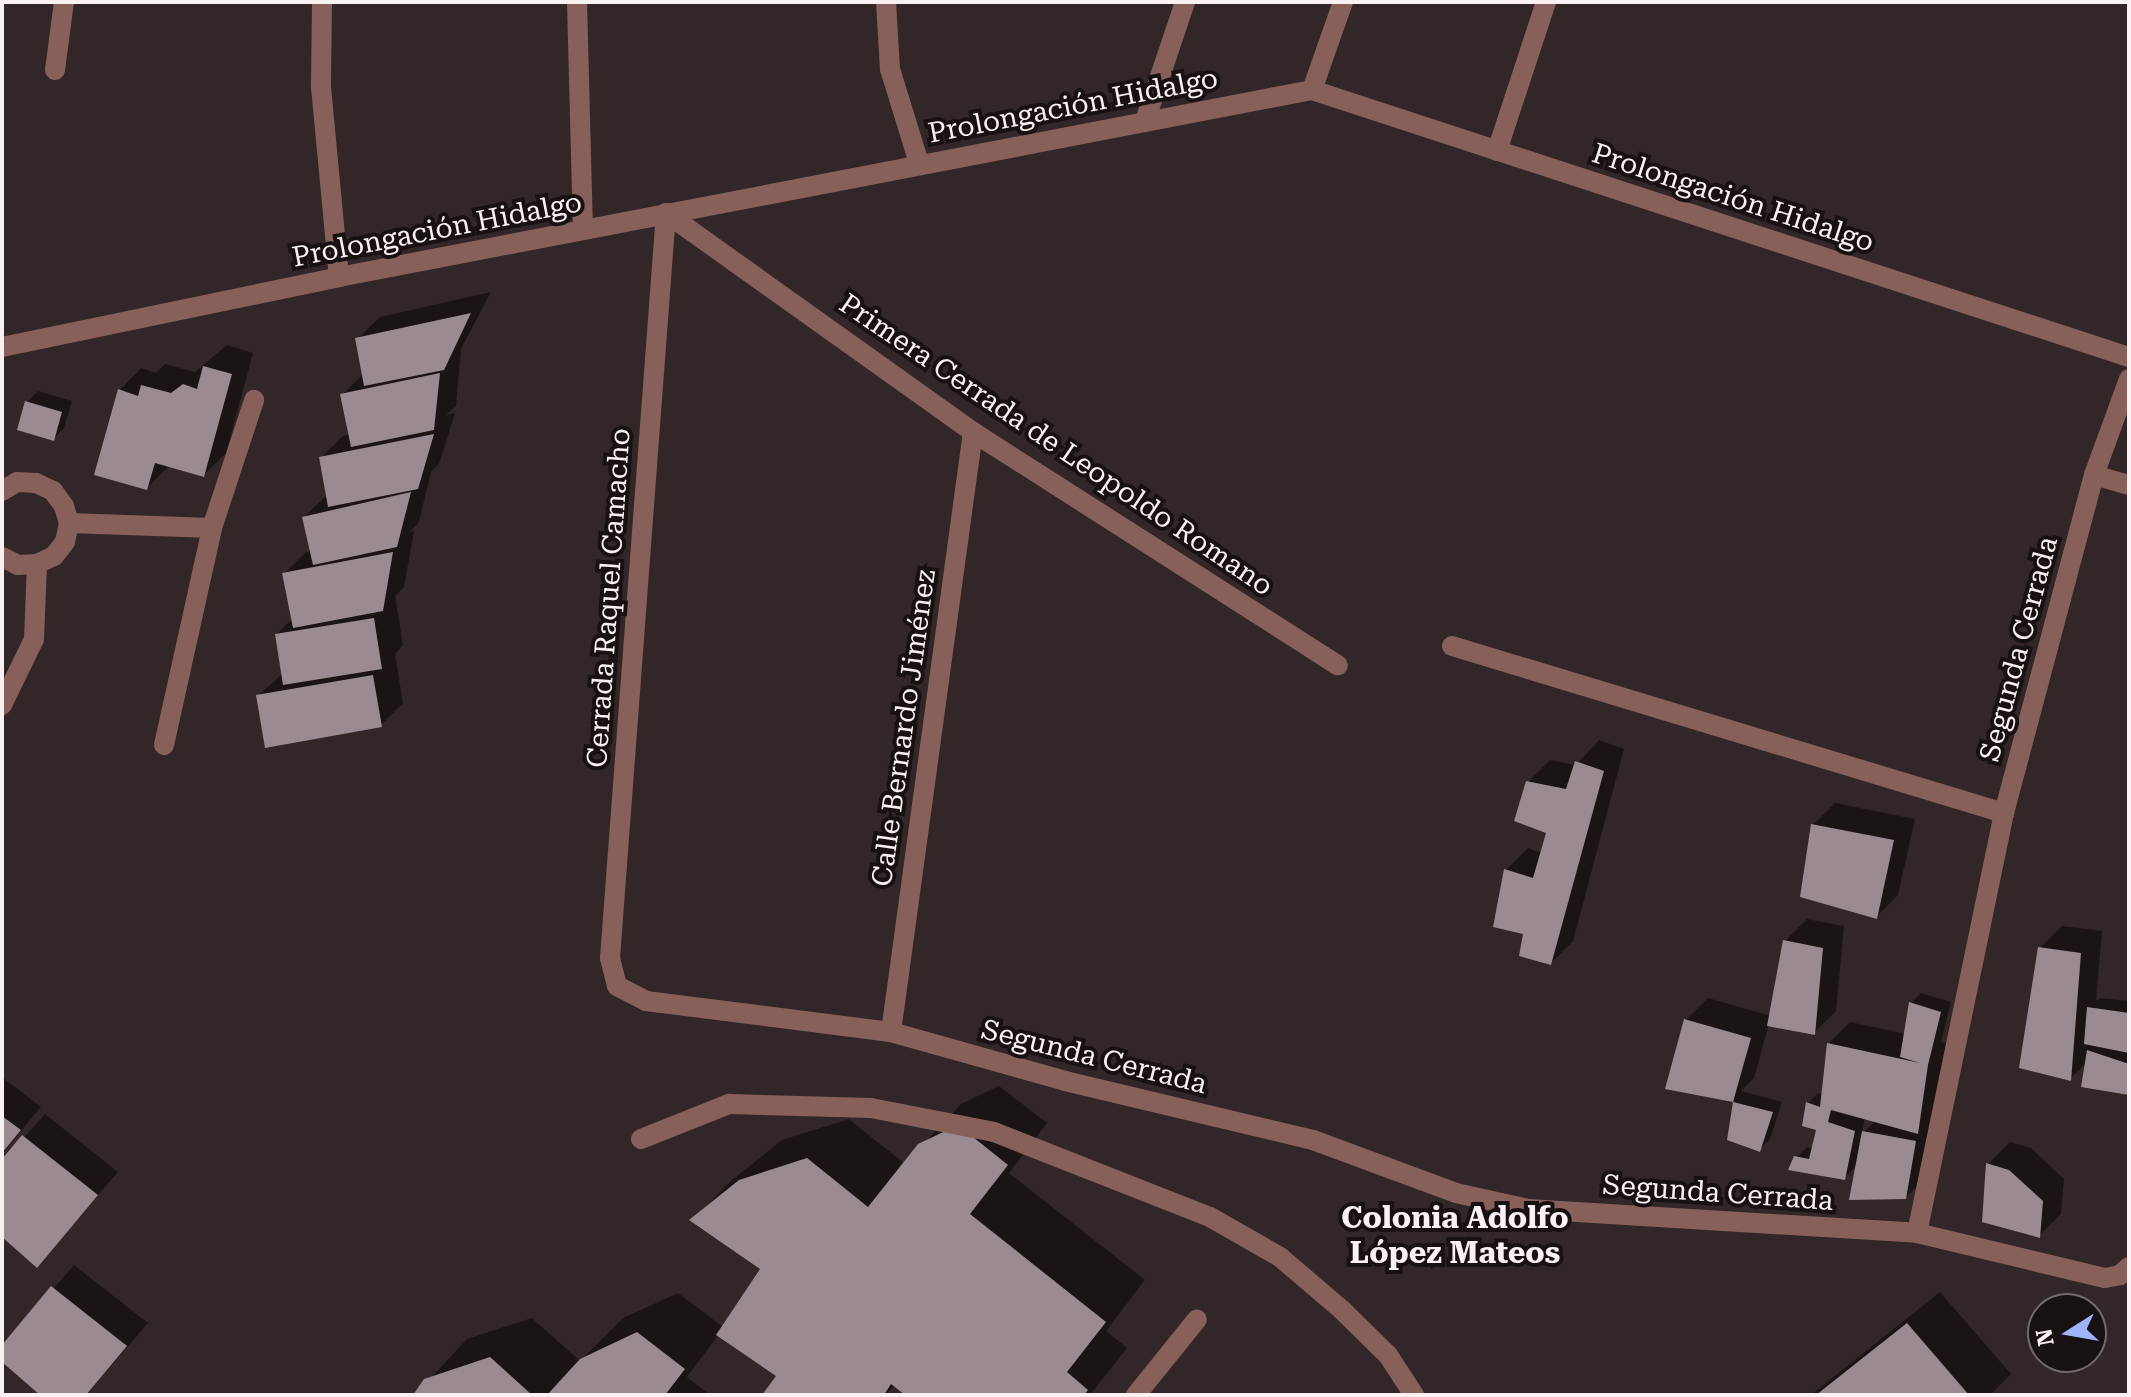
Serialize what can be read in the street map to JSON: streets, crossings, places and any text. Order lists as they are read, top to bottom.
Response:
{
  "streets": {
    "street": [
      "Prolongación Hidalgo",
      "Primera Cerrada de Leopoldo Romano",
      "Cerrada Raquel Camacho",
      "Segunda Cerrada",
      "Calle Bernardo Jiménez"
    ]
  },
  "crossings": [
    ["Prolongación Hidalgo", "Primera Cerrada de Leopoldo Romano"],
    ["Prolongación Hidalgo", "Cerrada Raquel Camacho"],
    ["Primera Cerrada de Leopoldo Romano", "Cerrada Raquel Camacho"],
    ["Primera Cerrada de Leopoldo Romano", "Calle Bernardo Jiménez"],
    ["Cerrada Raquel Camacho", "Segunda Cerrada"],
    ["Segunda Cerrada", "Calle Bernardo Jiménez"]
  ],
  "districts": ["Colonia Adolfo López Mateos"],
  "north": "left"
}
